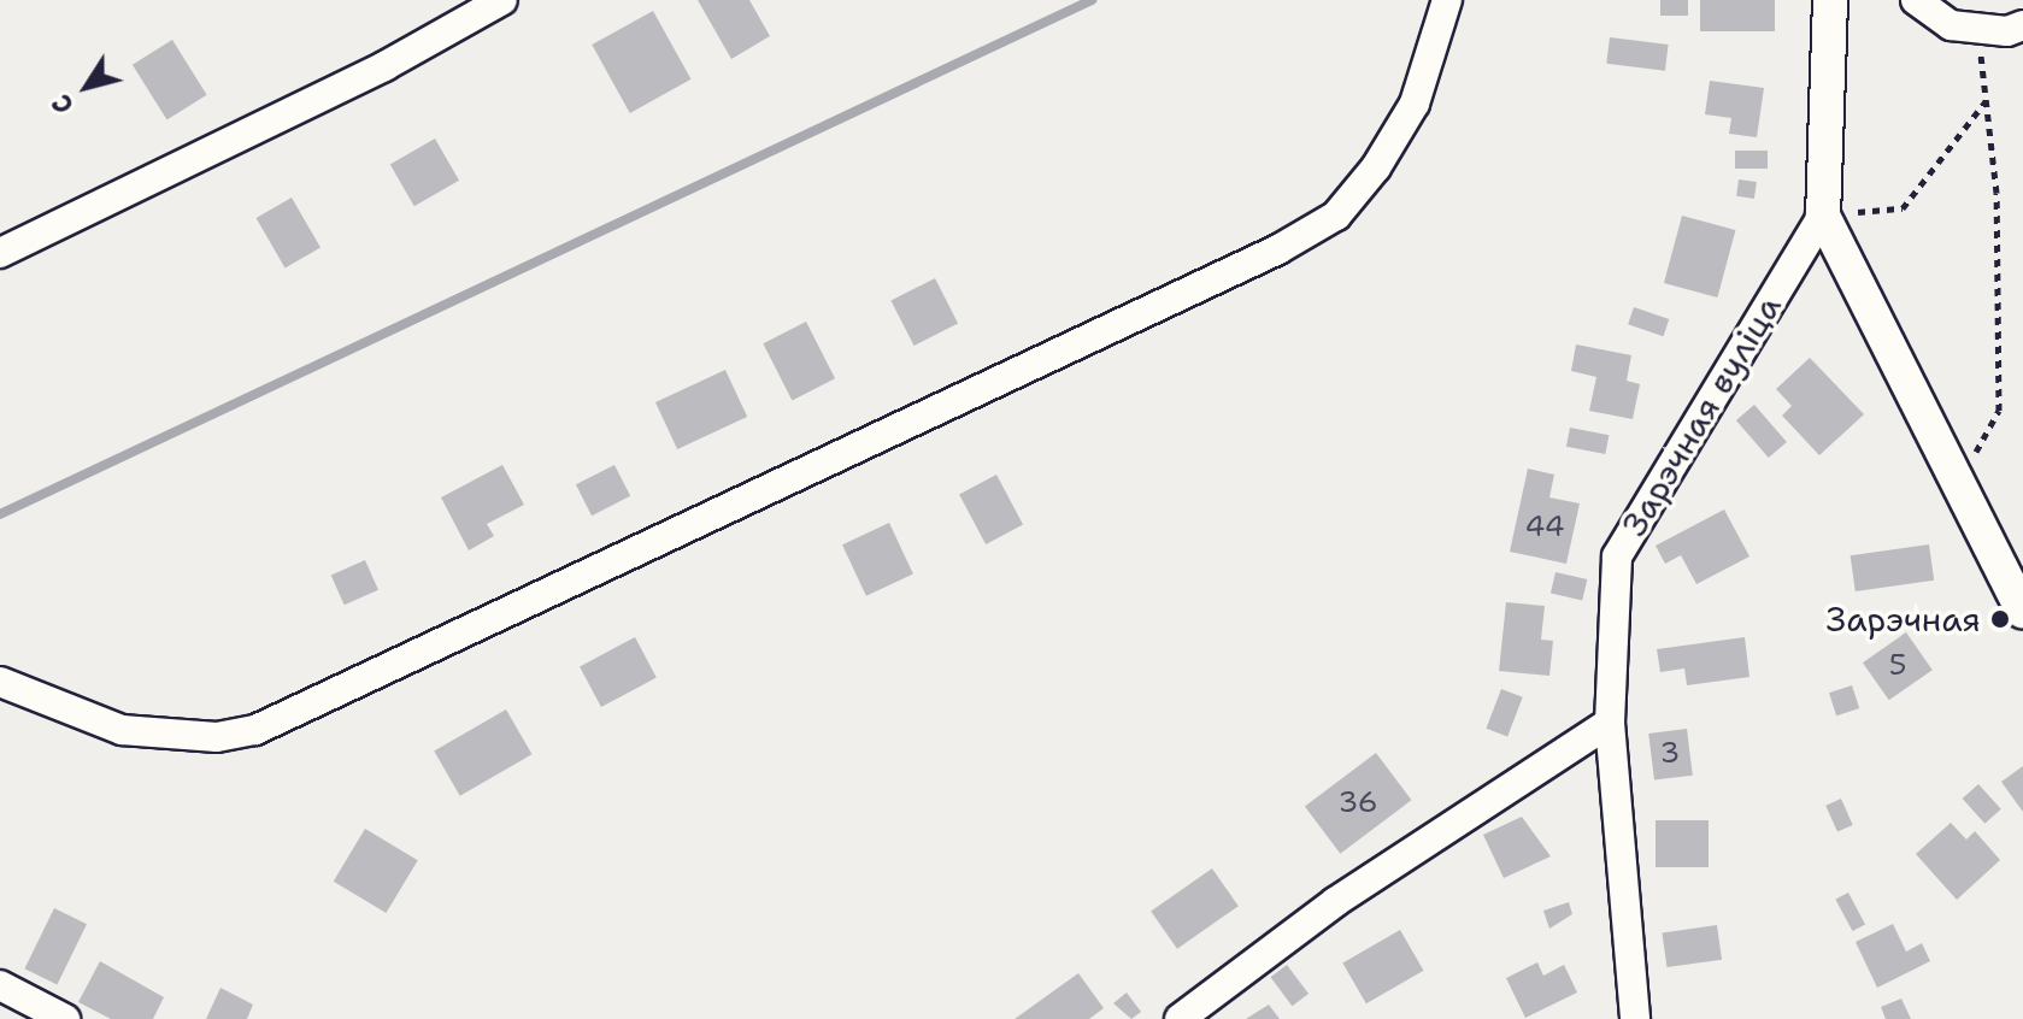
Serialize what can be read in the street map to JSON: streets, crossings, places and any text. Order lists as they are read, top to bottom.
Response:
{
  "streets": {
    "street": ["Зарэчная вуліца"]
  },
  "places": ["Зарэчная"],
  "house_numbers": [
    "44",
    "5",
    "3",
    "36"
  ],
  "north": "bottom left"
}
